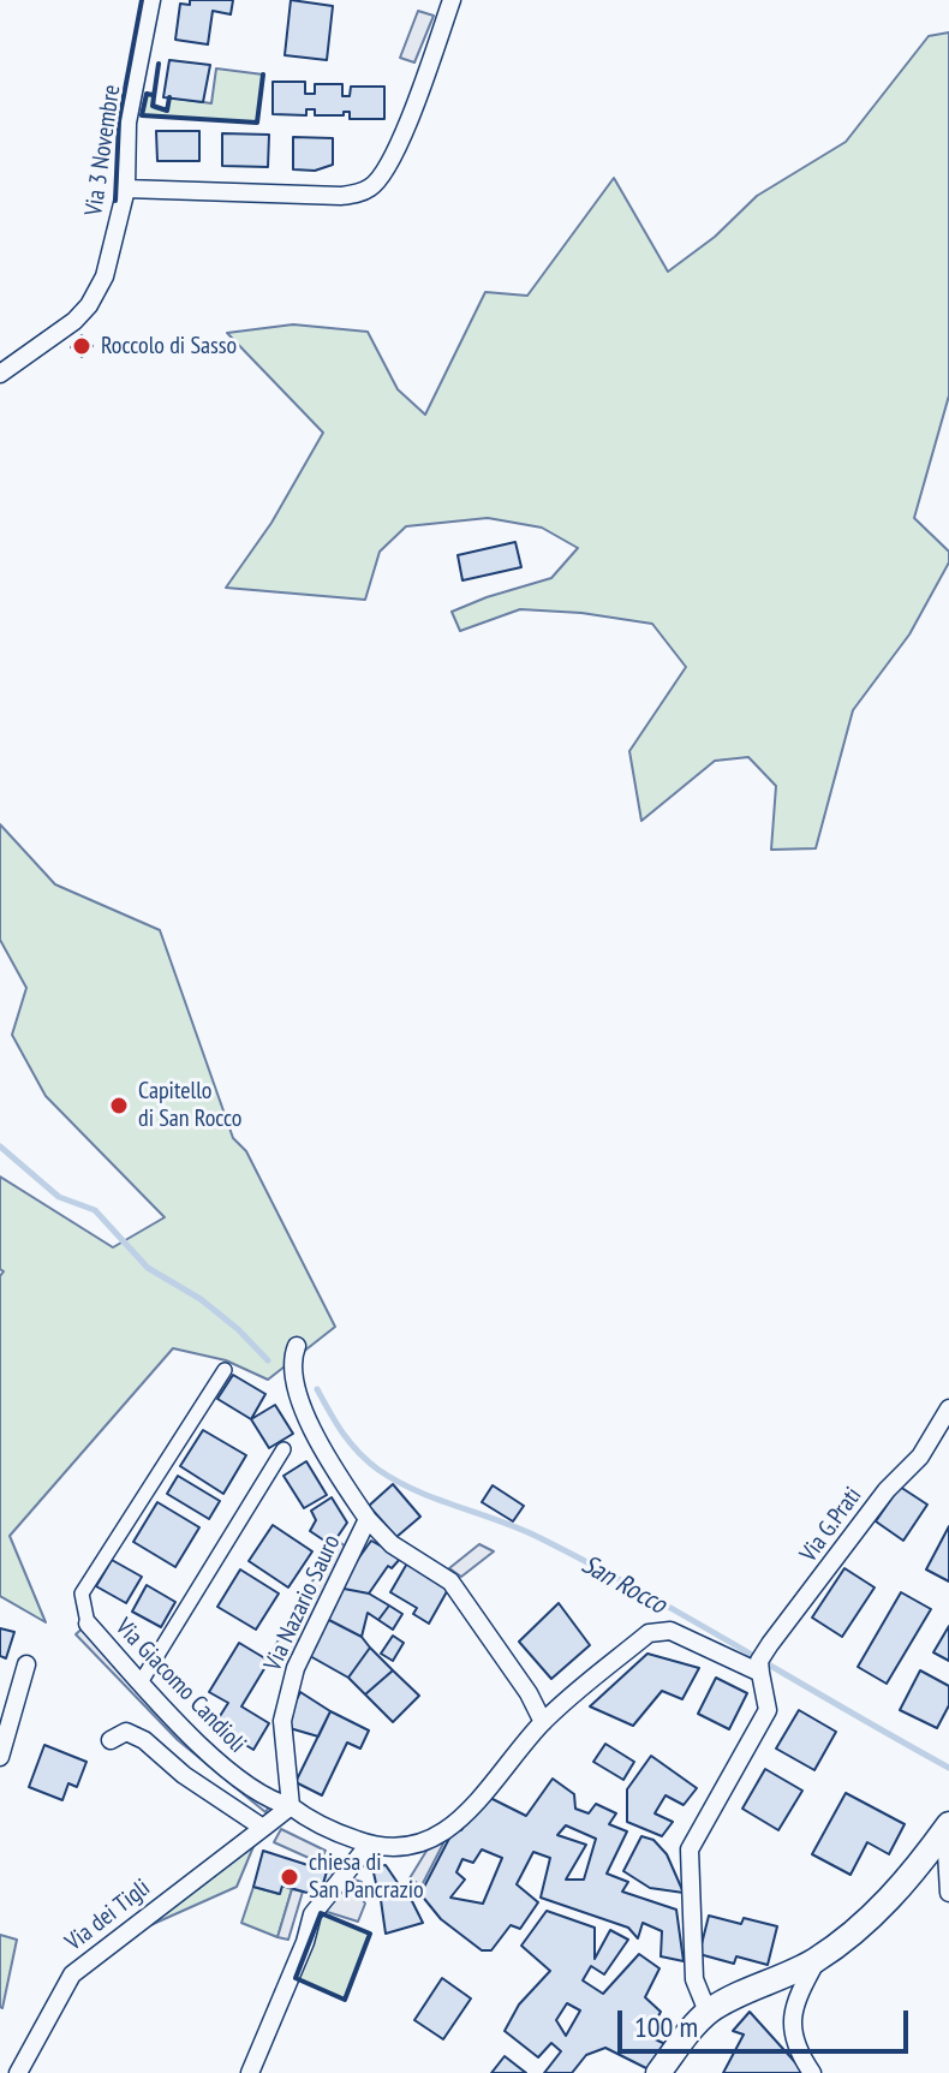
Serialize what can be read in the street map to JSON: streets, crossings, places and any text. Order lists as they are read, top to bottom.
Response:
{
  "streets": {
    "street": [
      "Via 3 Novembre",
      "Via G.Prati",
      "Via Nazario Sauro",
      "Via Giacomo Candioli",
      "Via dei Tigli"
    ]
  },
  "crossings": [
    ["Via Nazario Sauro", "Via Giacomo Candioli"]
  ],
  "water": ["San Rocco"],
  "places": ["Roccolo di Sasso", "Capitello di San Rocco", "chiesa di San Pancrazio"],
  "scale_bar": "100 m"
}
